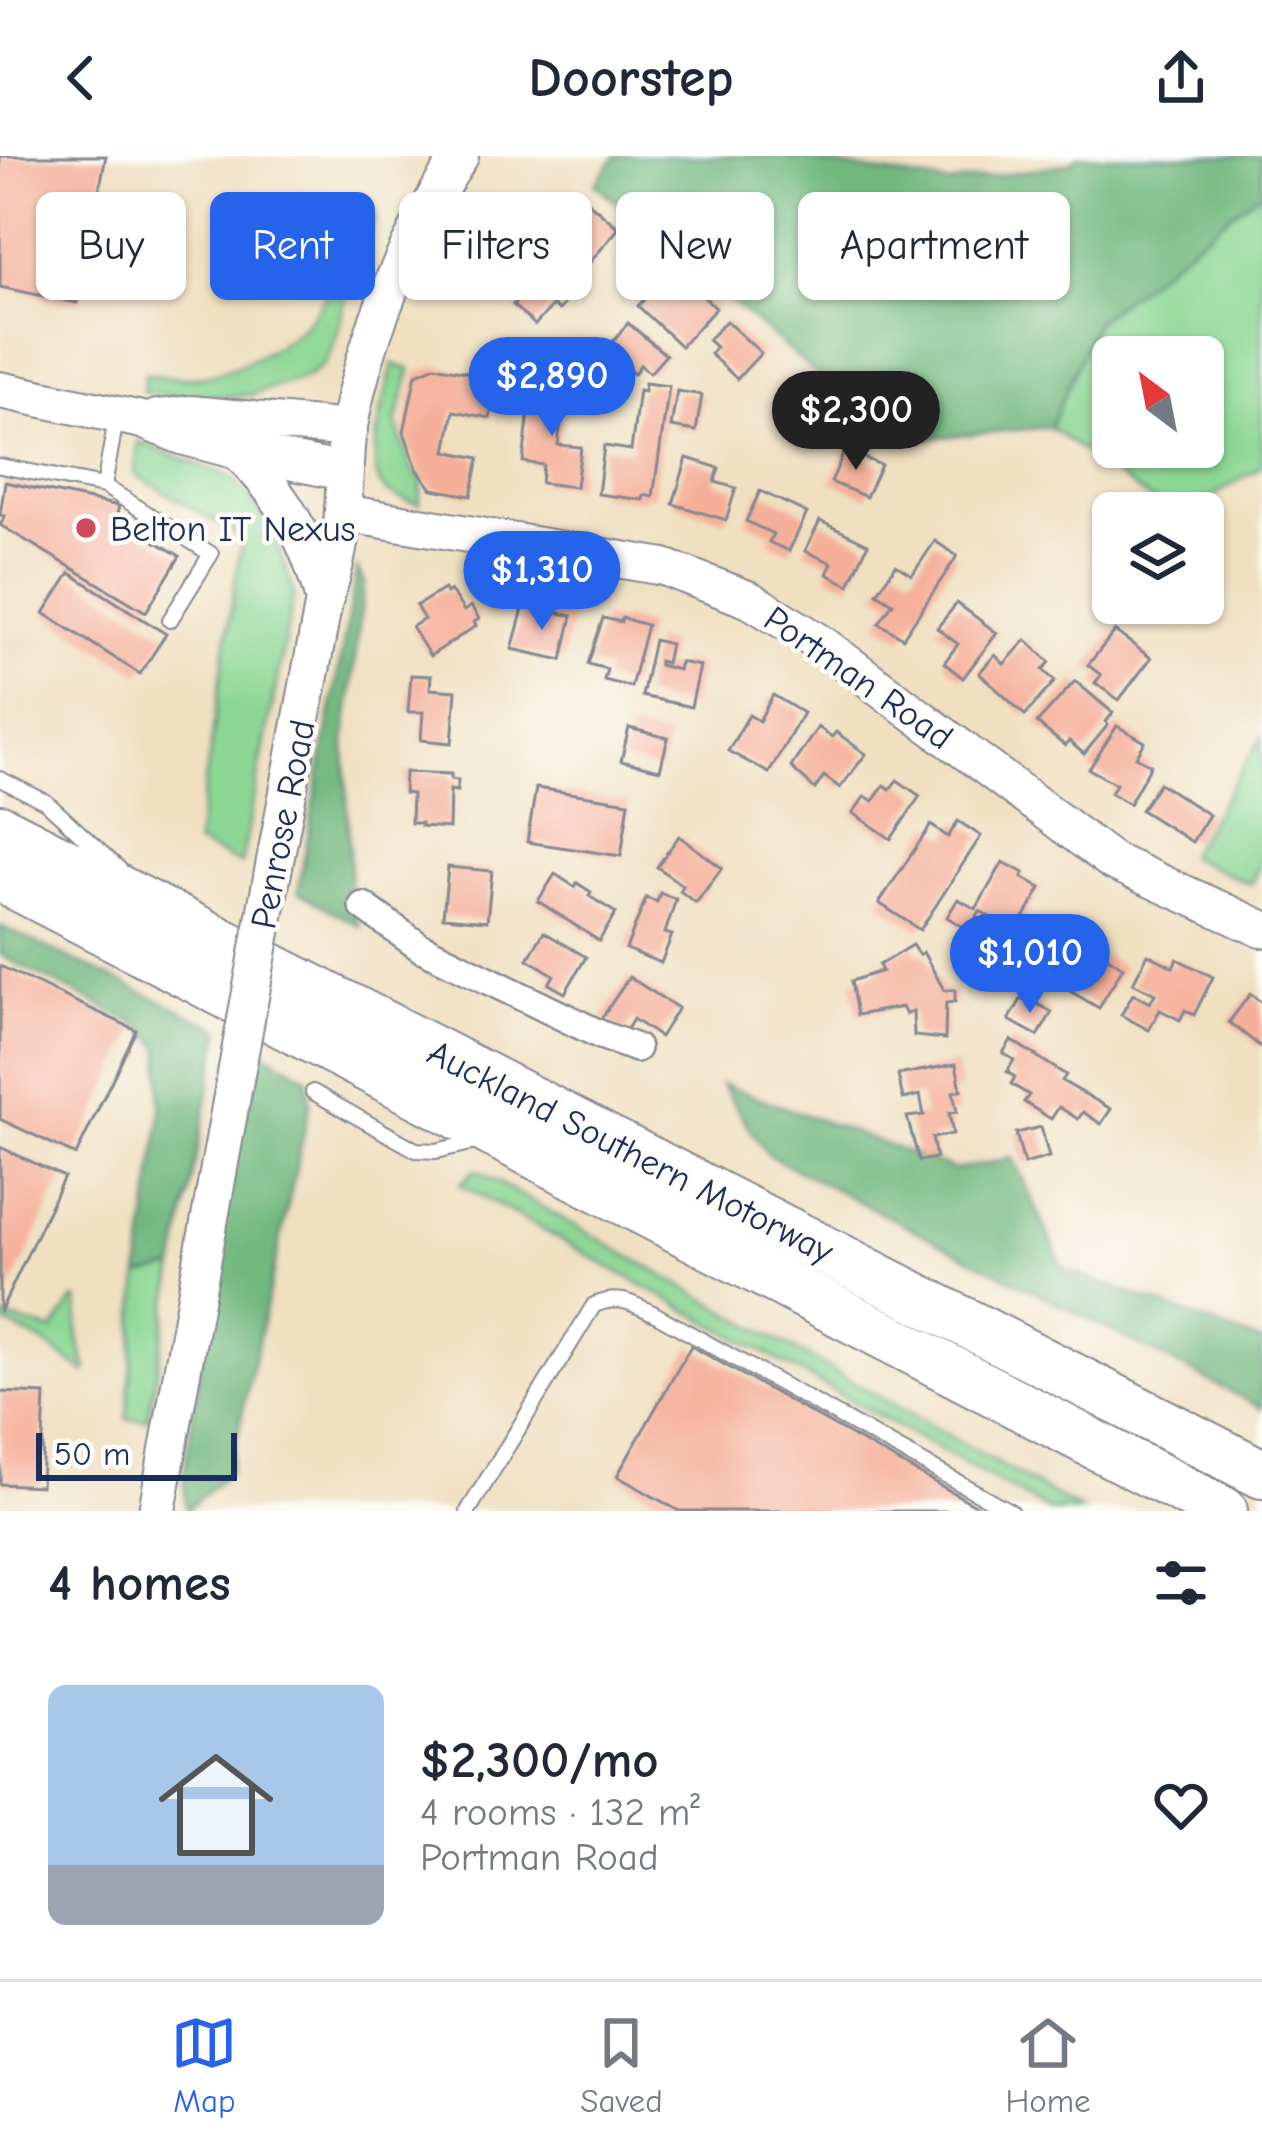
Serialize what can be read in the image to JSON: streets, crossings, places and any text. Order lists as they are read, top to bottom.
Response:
{
  "streets": {
    "highway": ["Auckland Southern Motorway"],
    "main road": ["Portman Road", "Penrose Road"]
  },
  "crossings": [
    ["Portman Road", "Penrose Road"]
  ],
  "places": ["Belton IT Nexus"],
  "scale_bar": "50 m",
  "north": "top left",
  "page": {
    "header": "Doorstep",
    "chip": [
      "Buy",
      "Rent",
      "Filters",
      "New",
      "Apartment"
    ],
    "price": [
      "$2,890",
      "$2,300",
      "$1,310",
      "$1,010"
    ],
    "scale": "50 m",
    "heading": "4 homes",
    "list": [
      {
        "name": "$2,300/mo",
        "note": "4 rooms · 132 m² · Portman Road"
      }
    ],
    "tabs": ["Map", "Saved", "Home"]
  }
}
